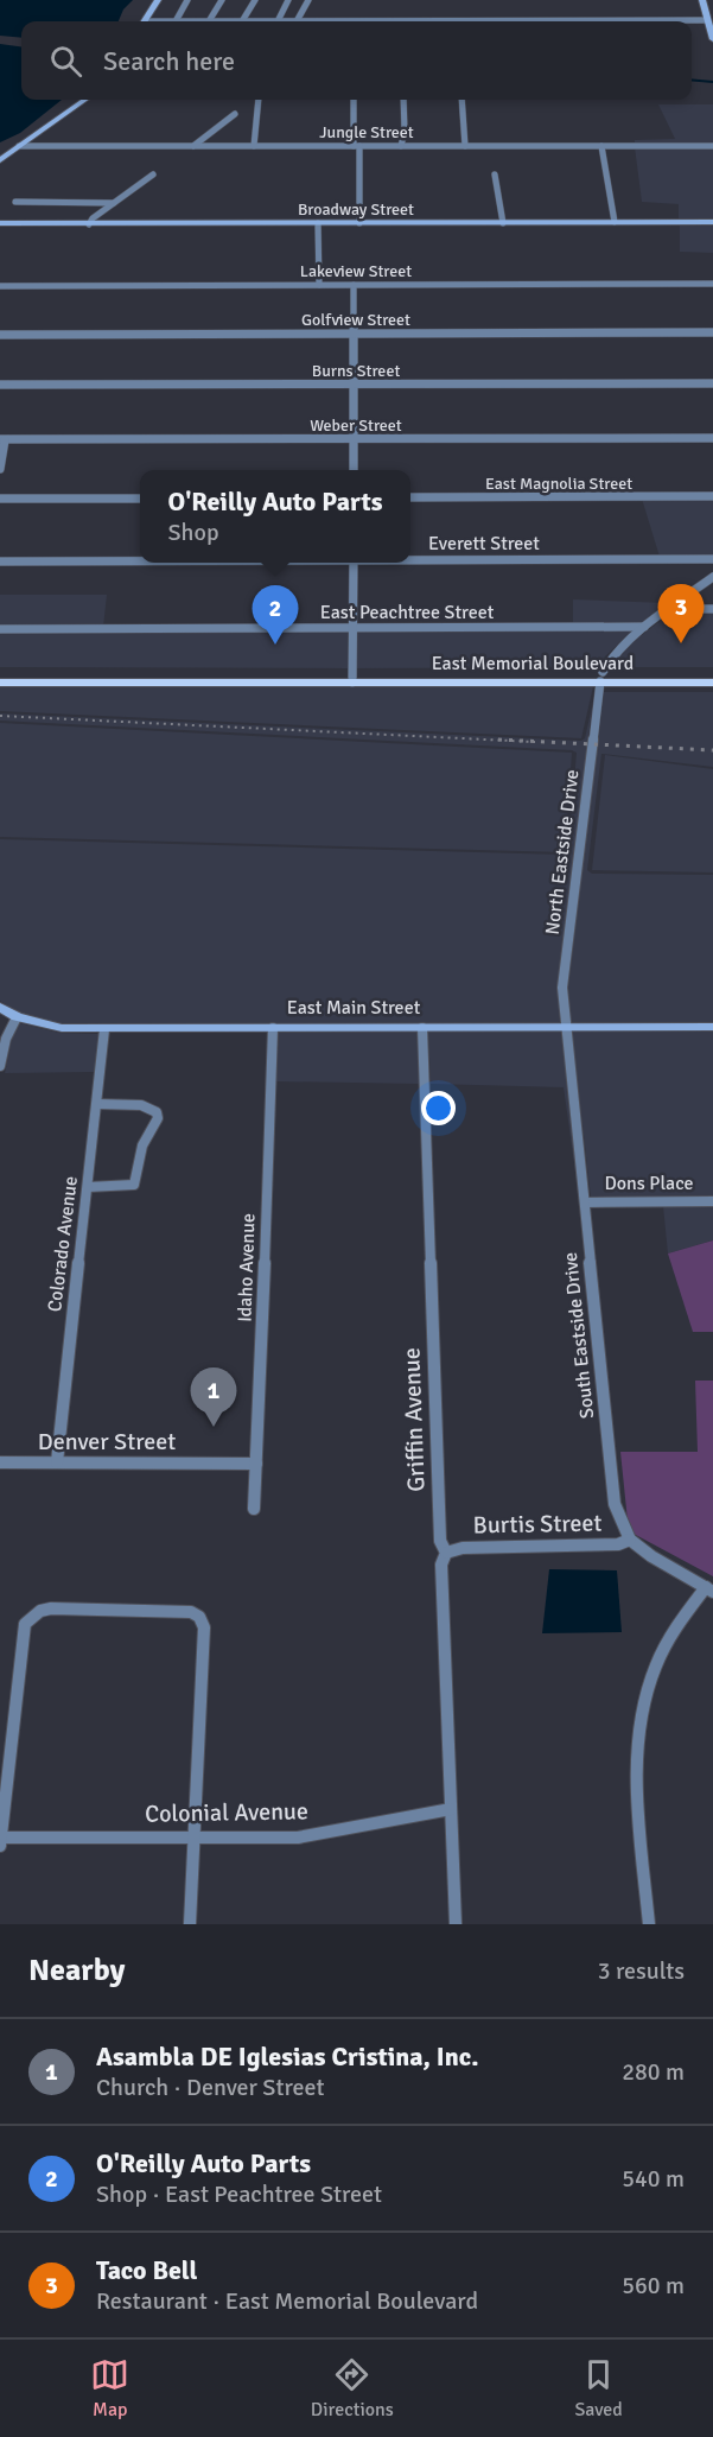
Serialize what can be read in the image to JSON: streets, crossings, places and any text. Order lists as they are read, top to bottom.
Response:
{
  "streets": {
    "main road": ["East Memorial Boulevard"],
    "street": [
      "Jungle Street",
      "Broadway Street",
      "Lakeview Street",
      "Golfview Street",
      "Burns Street",
      "Weber Street",
      "East Magnolia Street",
      "Everett Street",
      "East Peachtree Street",
      "North Eastside Drive",
      "East Main Street",
      "Dons Place",
      "Colorado Avenue",
      "Idaho Avenue",
      "South Eastside Drive",
      "Griffin Avenue",
      "Denver Street",
      "Burtis Street",
      "Colonial Avenue"
    ]
  },
  "crossings": [
    ["East Memorial Boulevard", "North Eastside Drive"],
    ["North Eastside Drive", "East Main Street"],
    ["North Eastside Drive", "South Eastside Drive"],
    ["East Main Street", "Colorado Avenue"],
    ["East Main Street", "Idaho Avenue"],
    ["East Main Street", "South Eastside Drive"],
    ["East Main Street", "Griffin Avenue"],
    ["Dons Place", "South Eastside Drive"],
    ["Colorado Avenue", "Denver Street"],
    ["Idaho Avenue", "Denver Street"],
    ["South Eastside Drive", "Burtis Street"],
    ["Griffin Avenue", "Burtis Street"],
    ["Griffin Avenue", "Colonial Avenue"]
  ],
  "page": {
    "search": "Search here",
    "popup": ["O'Reilly Auto Parts", "Shop"],
    "pins": ["3", "2", "1"],
    "heading": ["Nearby", "3 results"],
    "list": [
      {
        "mark": "1",
        "name": "Asambla DE Iglesias Cristina, Inc.",
        "note": "Church · Denver Street",
        "value": "280 m"
      },
      {
        "mark": "2",
        "name": "O'Reilly Auto Parts",
        "note": "Shop · East Peachtree Street",
        "value": "540 m"
      },
      {
        "mark": "3",
        "name": "Taco Bell",
        "note": "Restaurant · East Memorial Boulevard",
        "value": "560 m"
      }
    ],
    "nav": ["Map", "Directions", "Saved"]
  }
}
